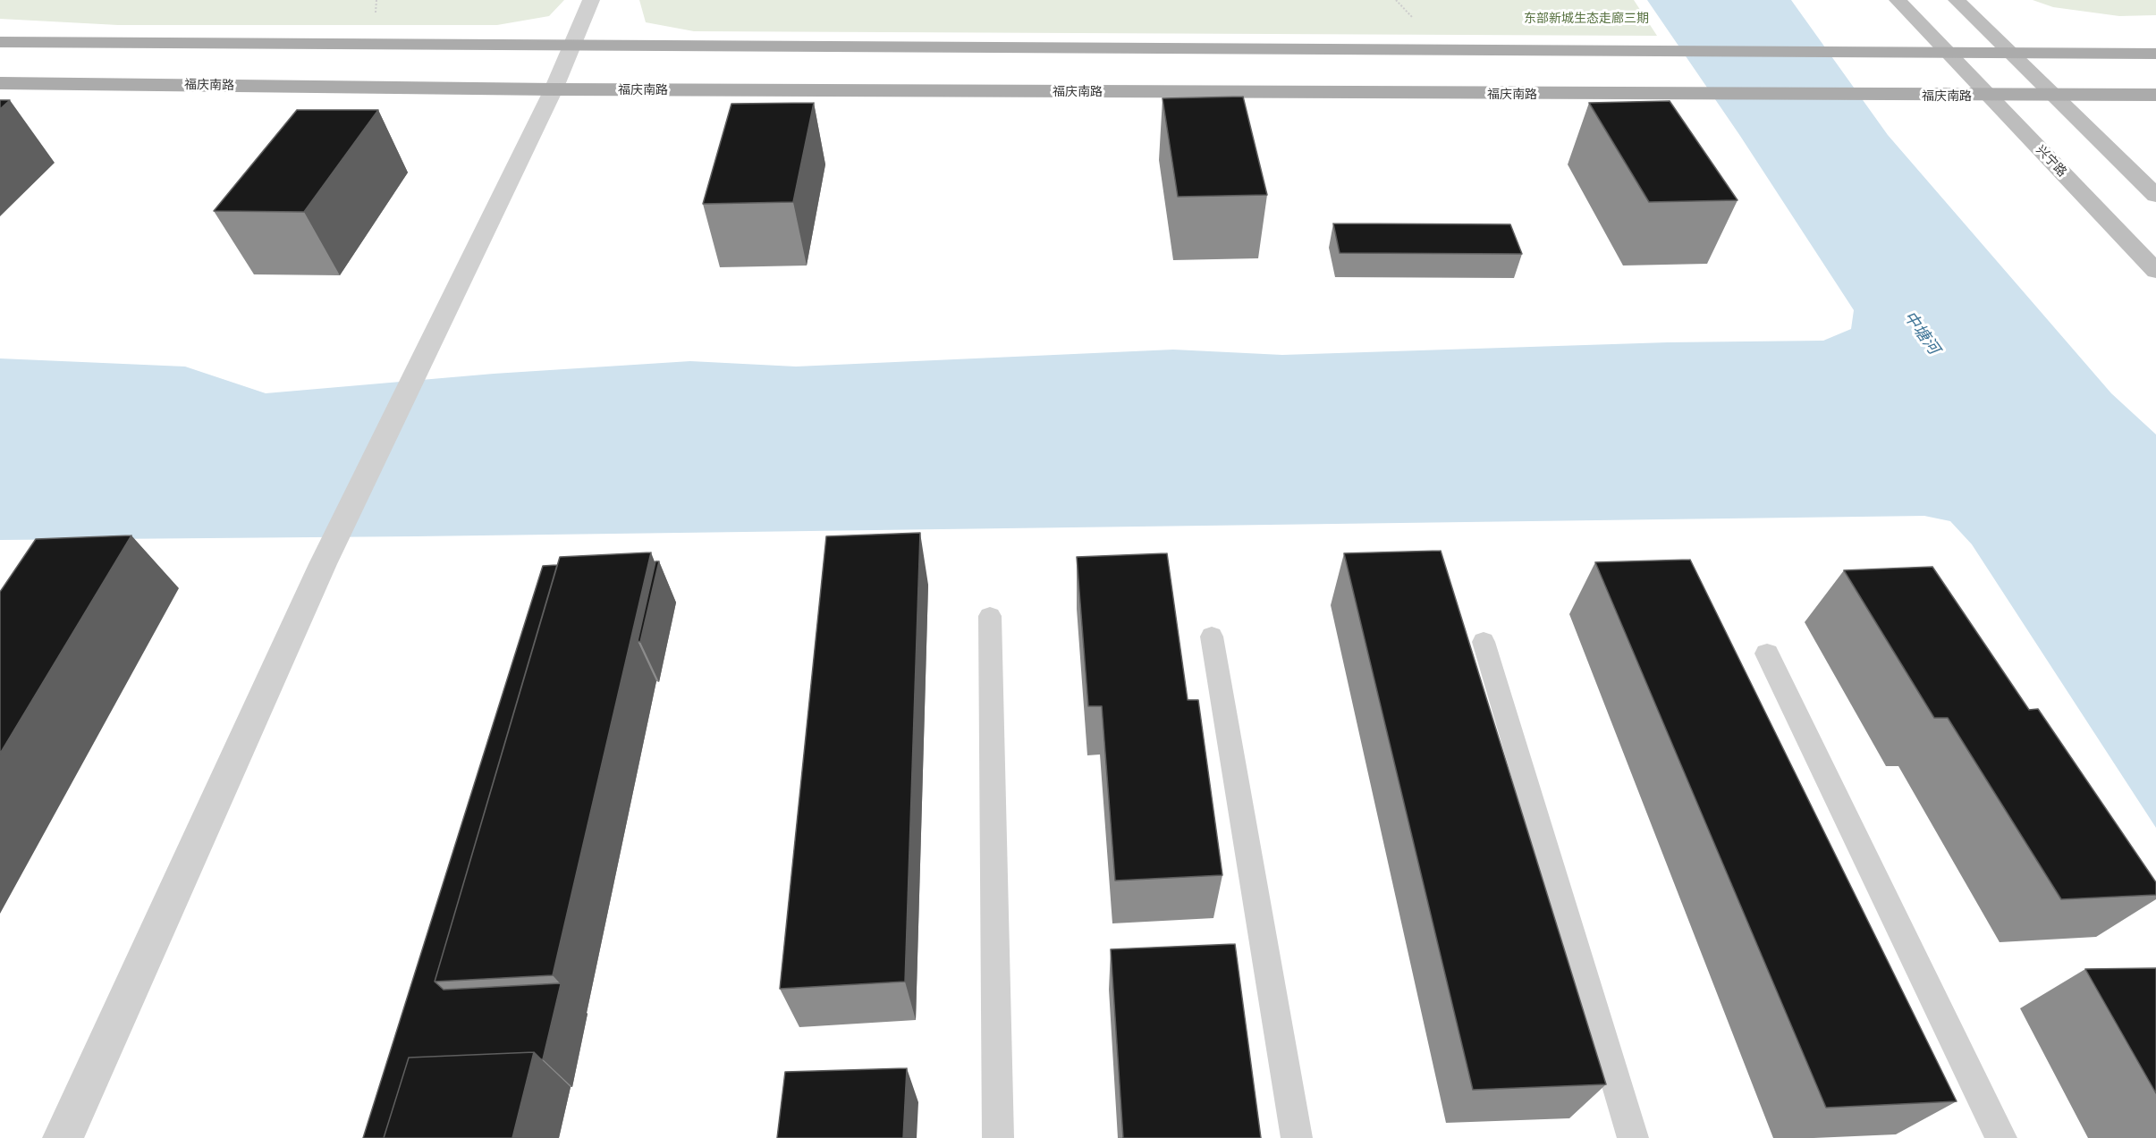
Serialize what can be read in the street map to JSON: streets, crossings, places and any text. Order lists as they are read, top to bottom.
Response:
{
  "streets": {
    "main road": ["福庆南路", "兴宁路"]
  },
  "crossings": [
    ["福庆南路", "兴宁路"]
  ],
  "water": ["中塘河"],
  "parks": ["东部新城生态走廊三期"]
}
